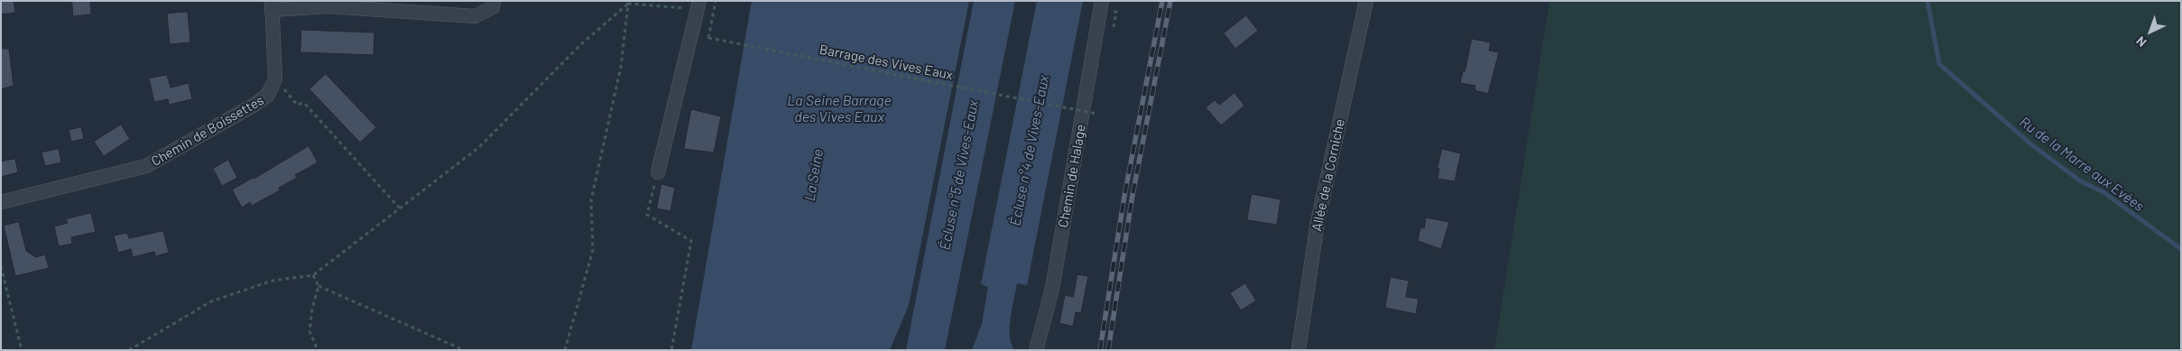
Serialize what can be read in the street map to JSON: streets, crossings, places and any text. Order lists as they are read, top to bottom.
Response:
{
  "streets": {
    "street": ["Chemin de Boissettes", "Allée de la Corniche", "Chemin de Halage"],
    "path": ["Barrage des Vives Eaux"]
  },
  "water": [
    "La Seine Barrage des Vives Eaux",
    "Écluse n°4 de Vives-Eaux",
    "Ru de la Marre aux Evées",
    "La Seine",
    "Écluse n°5 de Vives-Eaux"
  ],
  "north": "bottom left"
}
